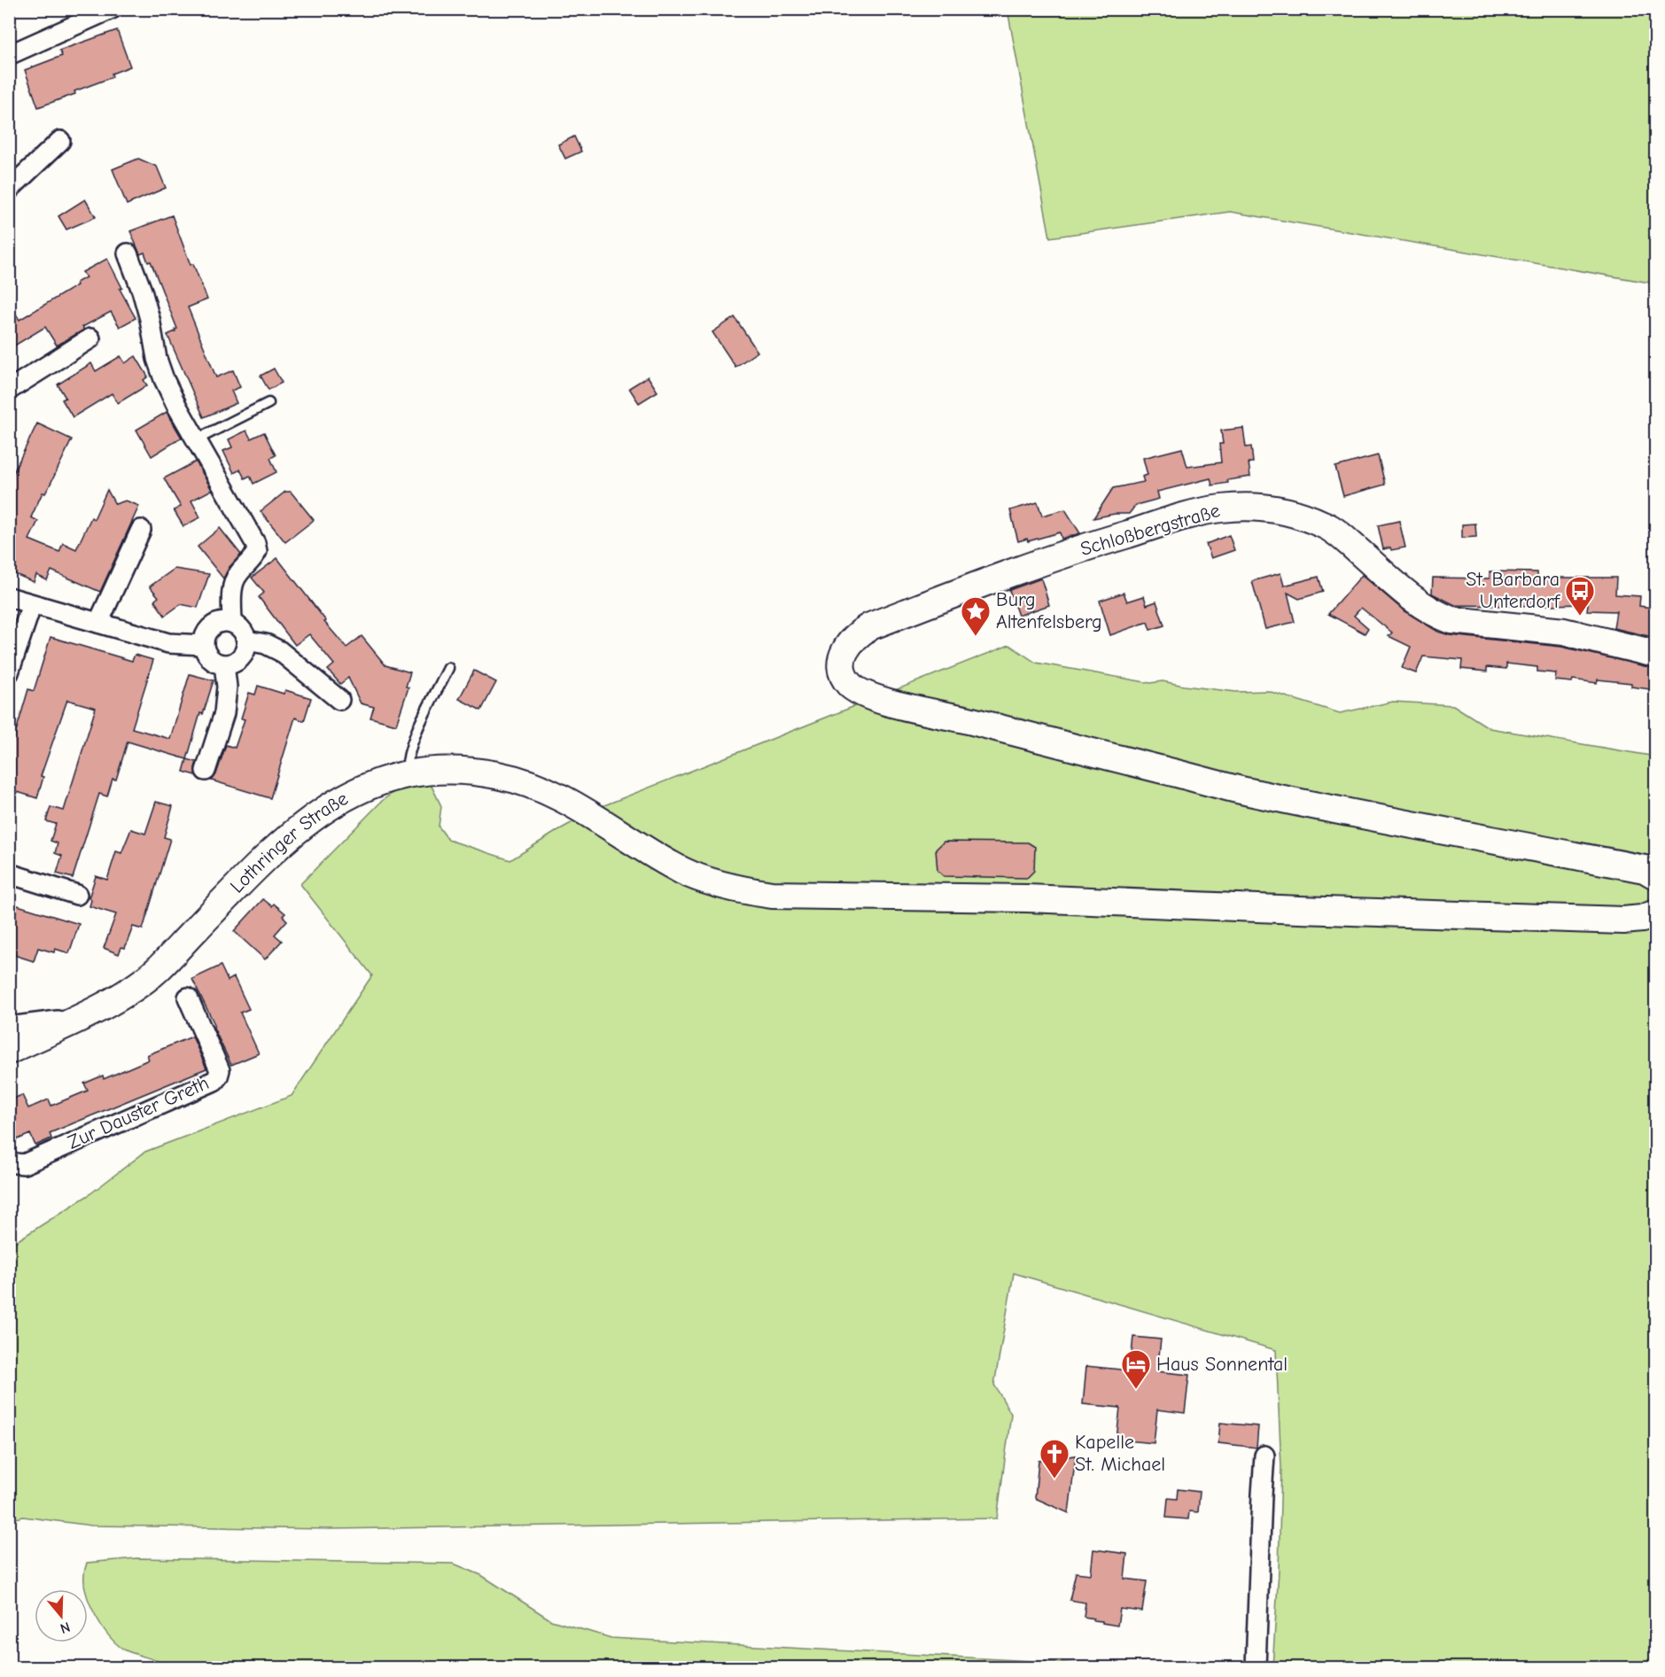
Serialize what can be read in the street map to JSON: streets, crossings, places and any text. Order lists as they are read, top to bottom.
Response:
{
  "streets": {
    "street": ["Schloßbergstraße", "Lothringer Straße", "Zur Dauster Greth"]
  },
  "places": {
    "bus stop": ["St. Barbara Unterdorf"],
    "place": ["Burg Altenfelsberg"],
    "hotel": ["Haus Sonnental"],
    "church": ["Kapelle St. Michael"]
  },
  "north": "bottom"
}
